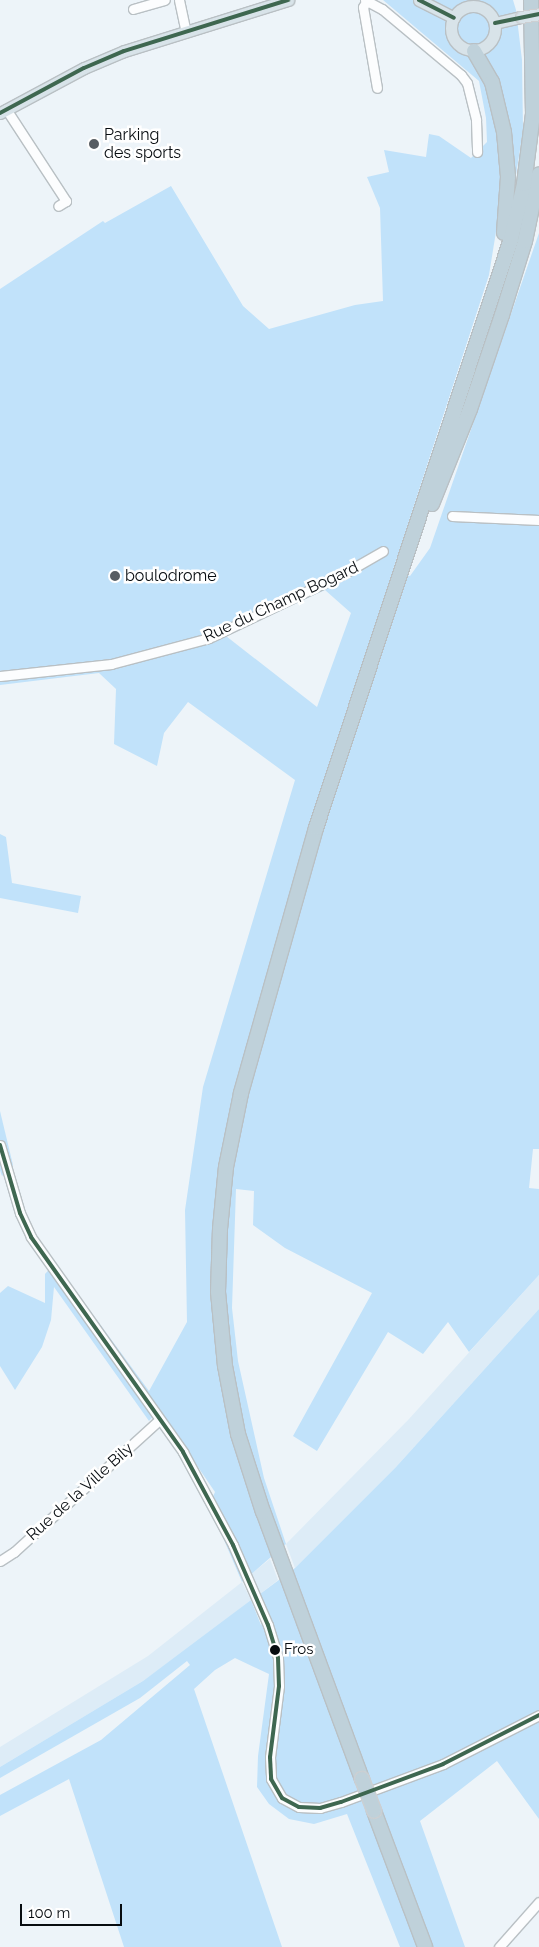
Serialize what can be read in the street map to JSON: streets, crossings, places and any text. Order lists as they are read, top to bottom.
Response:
{
  "streets": {
    "street": ["Rue du Champ Bogard", "Rue de la Ville Bily"]
  },
  "places": ["Parking des sports", "boulodrome", "Fros"],
  "scale_bar": "100 m"
}
